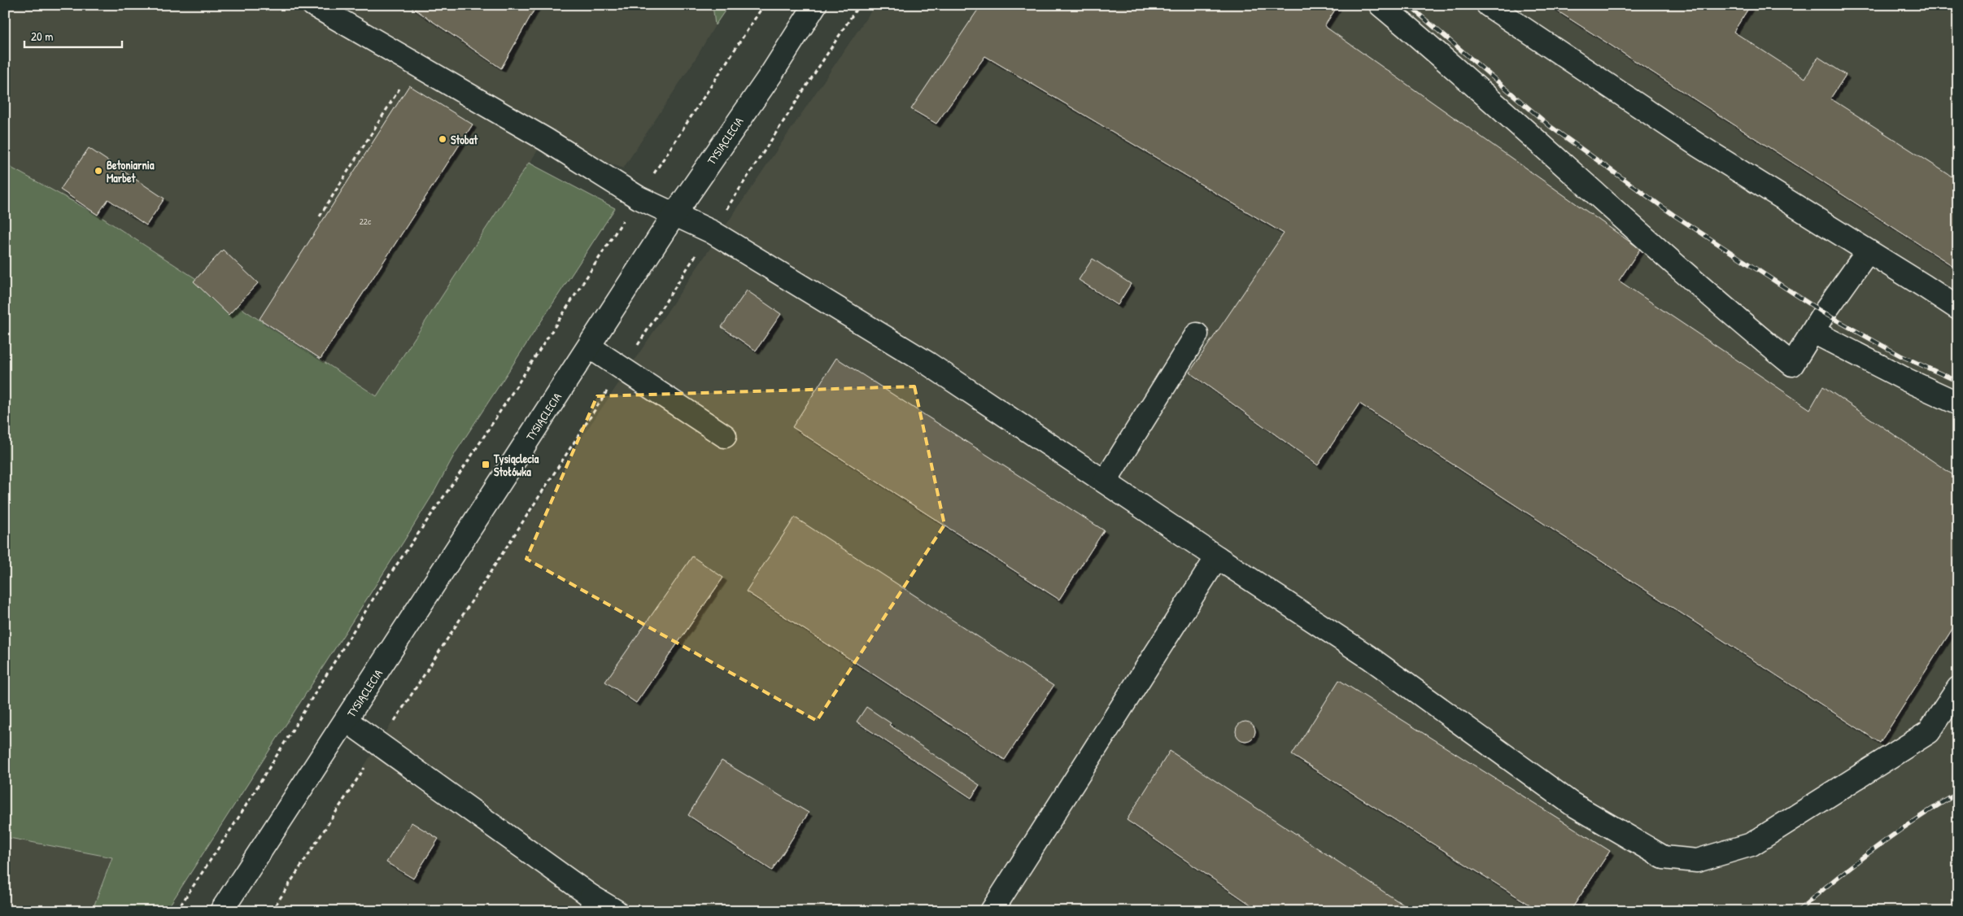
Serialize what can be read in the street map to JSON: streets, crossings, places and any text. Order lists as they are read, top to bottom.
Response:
{
  "streets": {
    "street": ["TYSIĄCLECIA"]
  },
  "places": {
    "other": ["Stobat", "Betoniarnia Marbet"],
    "transit": ["Tysiąclecia Stołówka"]
  },
  "house_numbers": ["22c"],
  "scale_bar": "20 m"
}
